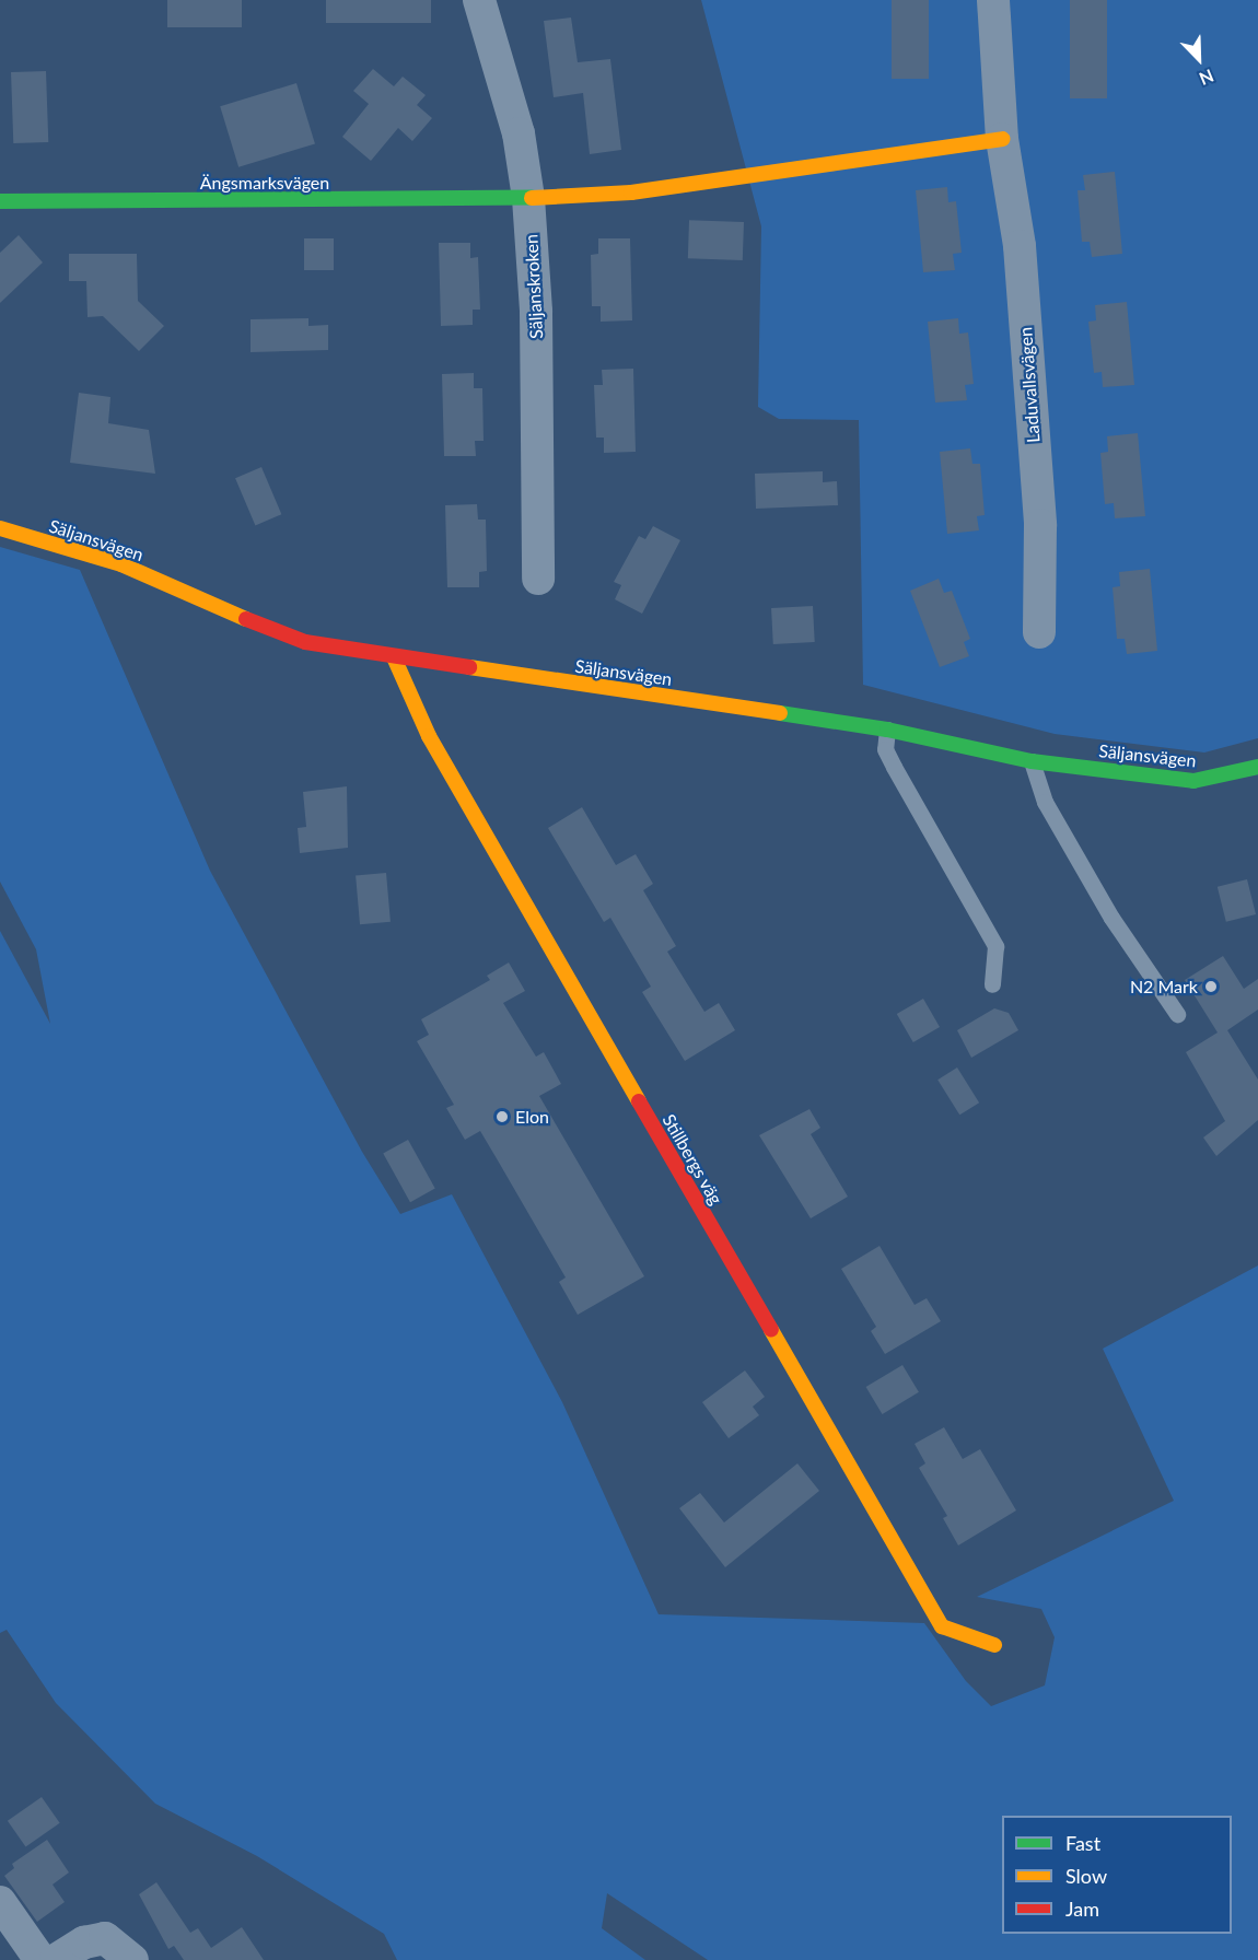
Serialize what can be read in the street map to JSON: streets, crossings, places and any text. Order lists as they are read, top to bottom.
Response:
{
  "streets": {
    "street": [
      "Ängsmarksvägen",
      "Säljanskroken",
      "Laduvallsvägen",
      "Säljansvägen",
      "Stillbergs väg"
    ]
  },
  "crossings": [
    ["Ängsmarksvägen", "Säljanskroken"],
    ["Säljansvägen", "Stillbergs väg"]
  ],
  "places": ["N2 Mark", "Elon"],
  "legend": ["Fast", "Slow", "Jam"],
  "north": "bottom right"
}
